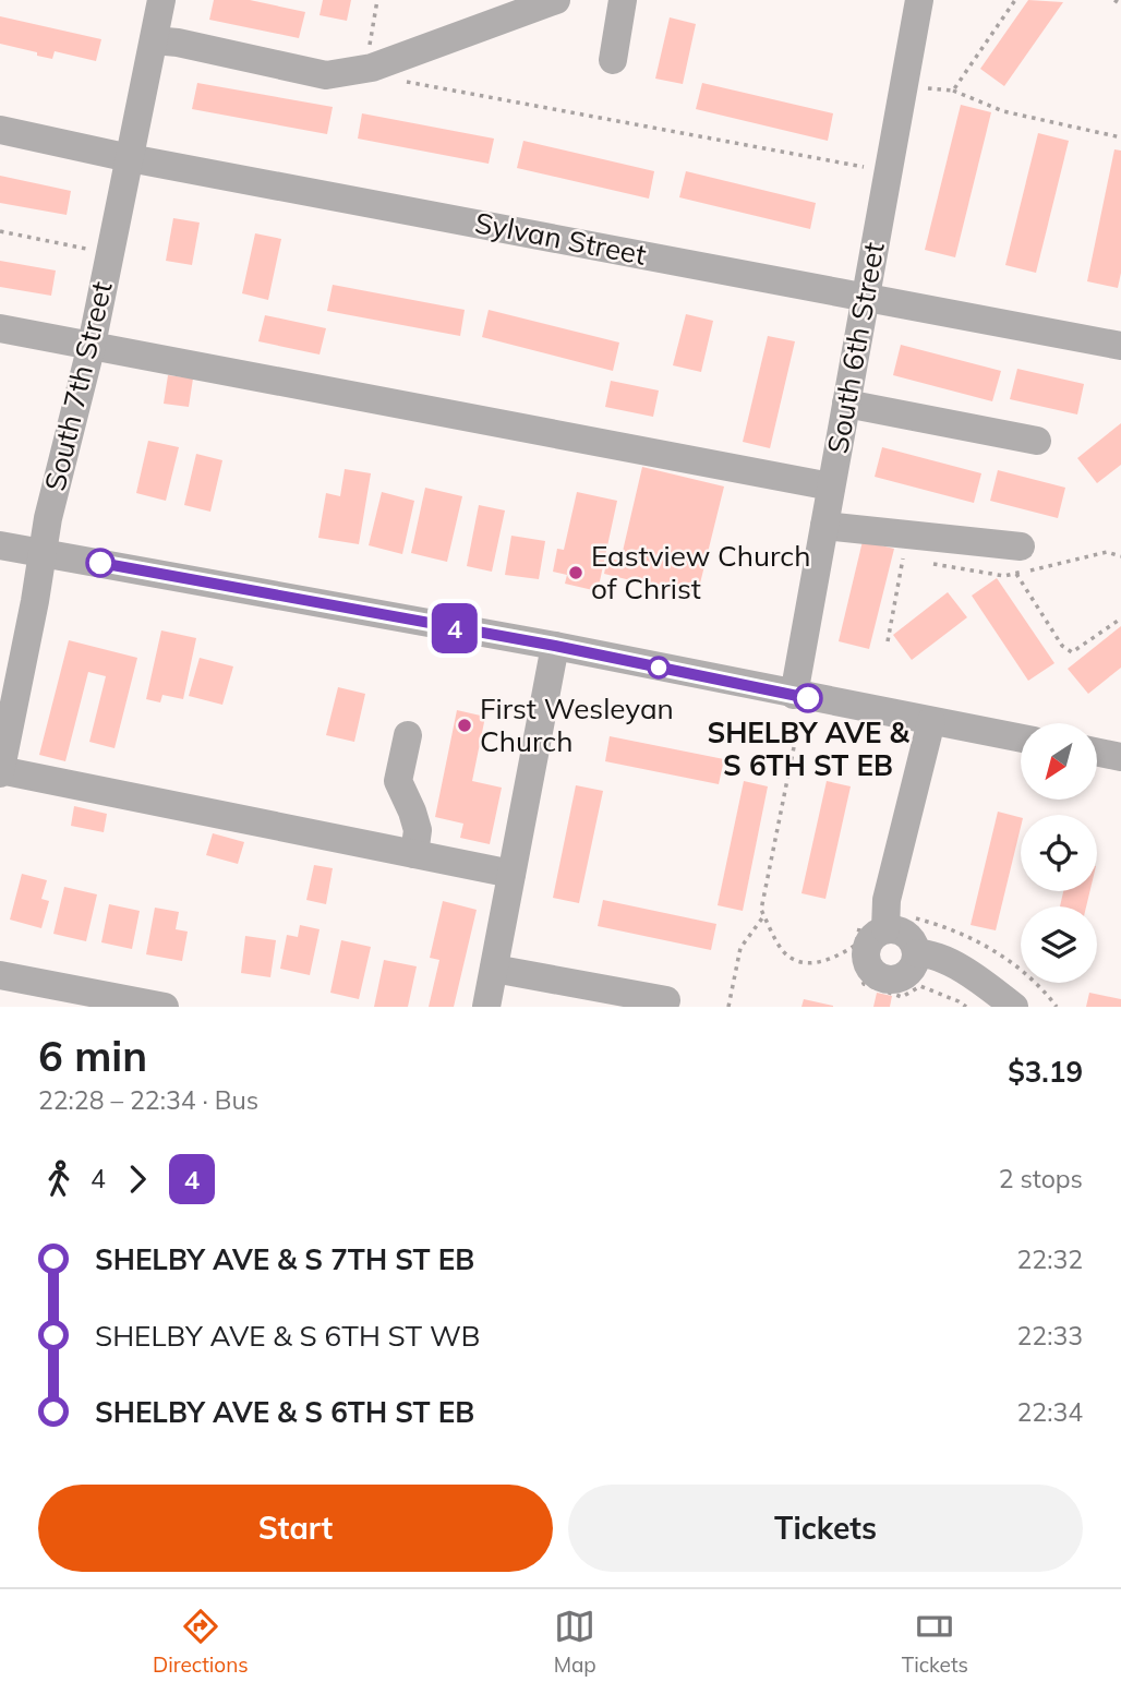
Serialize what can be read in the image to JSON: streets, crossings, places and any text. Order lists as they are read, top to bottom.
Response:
{
  "streets": {
    "street": ["Sylvan Street", "South 6th Street", "South 7th Street"]
  },
  "crossings": [
    ["Sylvan Street", "South 6th Street"],
    ["Sylvan Street", "South 7th Street"]
  ],
  "places": ["Eastview Church of Christ", "SHELBY AVE & S 6TH ST EB", "First Wesleyan Church"],
  "lines": ["bus line 4"],
  "north": "bottom left",
  "page": {
    "on_map": "4",
    "heading": ["6 min", "22:28 – 22:34 · Bus", "$3.19"],
    "legs": ["4", "4", "2 stops"],
    "list": [
      {
        "name": "SHELBY AVE & S 7TH ST EB",
        "value": "22:32"
      },
      {
        "name": "SHELBY AVE & S 6TH ST WB",
        "value": "22:33"
      },
      {
        "name": "SHELBY AVE & S 6TH ST EB",
        "value": "22:34"
      }
    ],
    "buttons": ["Start", "Tickets"],
    "tabs": ["Directions", "Map", "Tickets"]
  }
}
